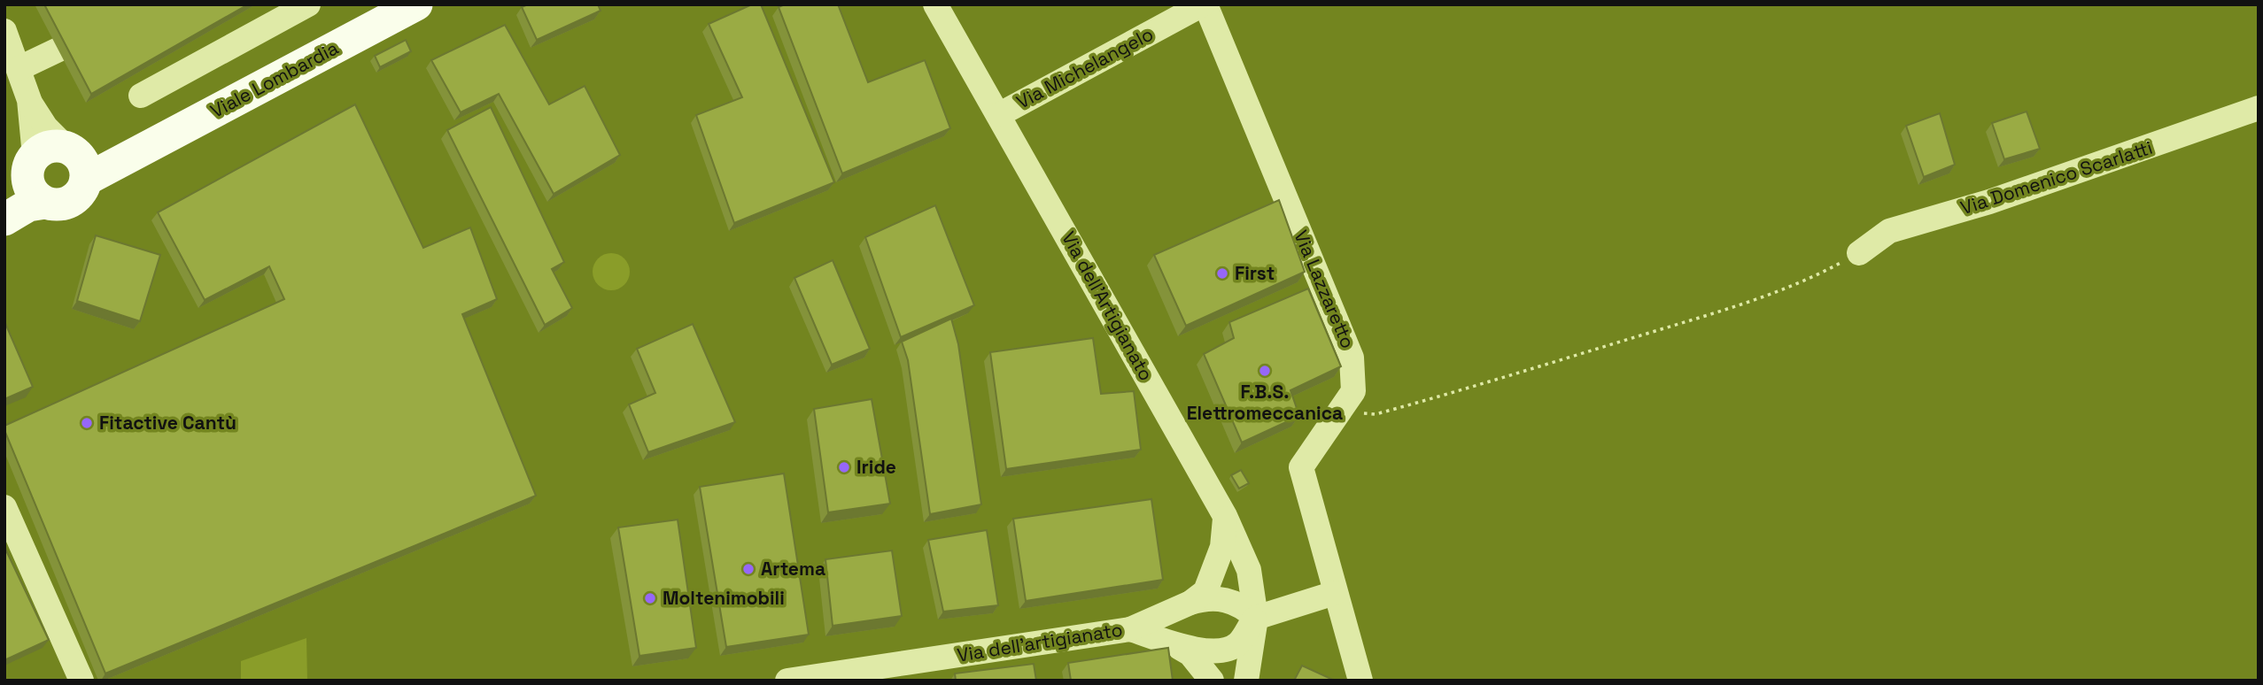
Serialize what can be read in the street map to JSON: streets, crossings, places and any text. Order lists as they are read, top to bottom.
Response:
{
  "streets": {
    "main road": ["Viale Lombardia"],
    "street": [
      "Via Michelangelo",
      "Via Domenico Scarlatti",
      "Via Lazzaretto",
      "Via dell'Artigianato",
      "Via dell'artigianato"
    ]
  },
  "crossings": [
    ["Via Michelangelo", "Via Lazzaretto"],
    ["Via Michelangelo", "Via dell'Artigianato"],
    ["Via dell'Artigianato", "Via dell'artigianato"]
  ],
  "places": [
    "First",
    "F.B.S. Elettromeccanica",
    "Fitactive Cantù",
    "Iride",
    "Artema",
    "Moltenimobili"
  ]
}
